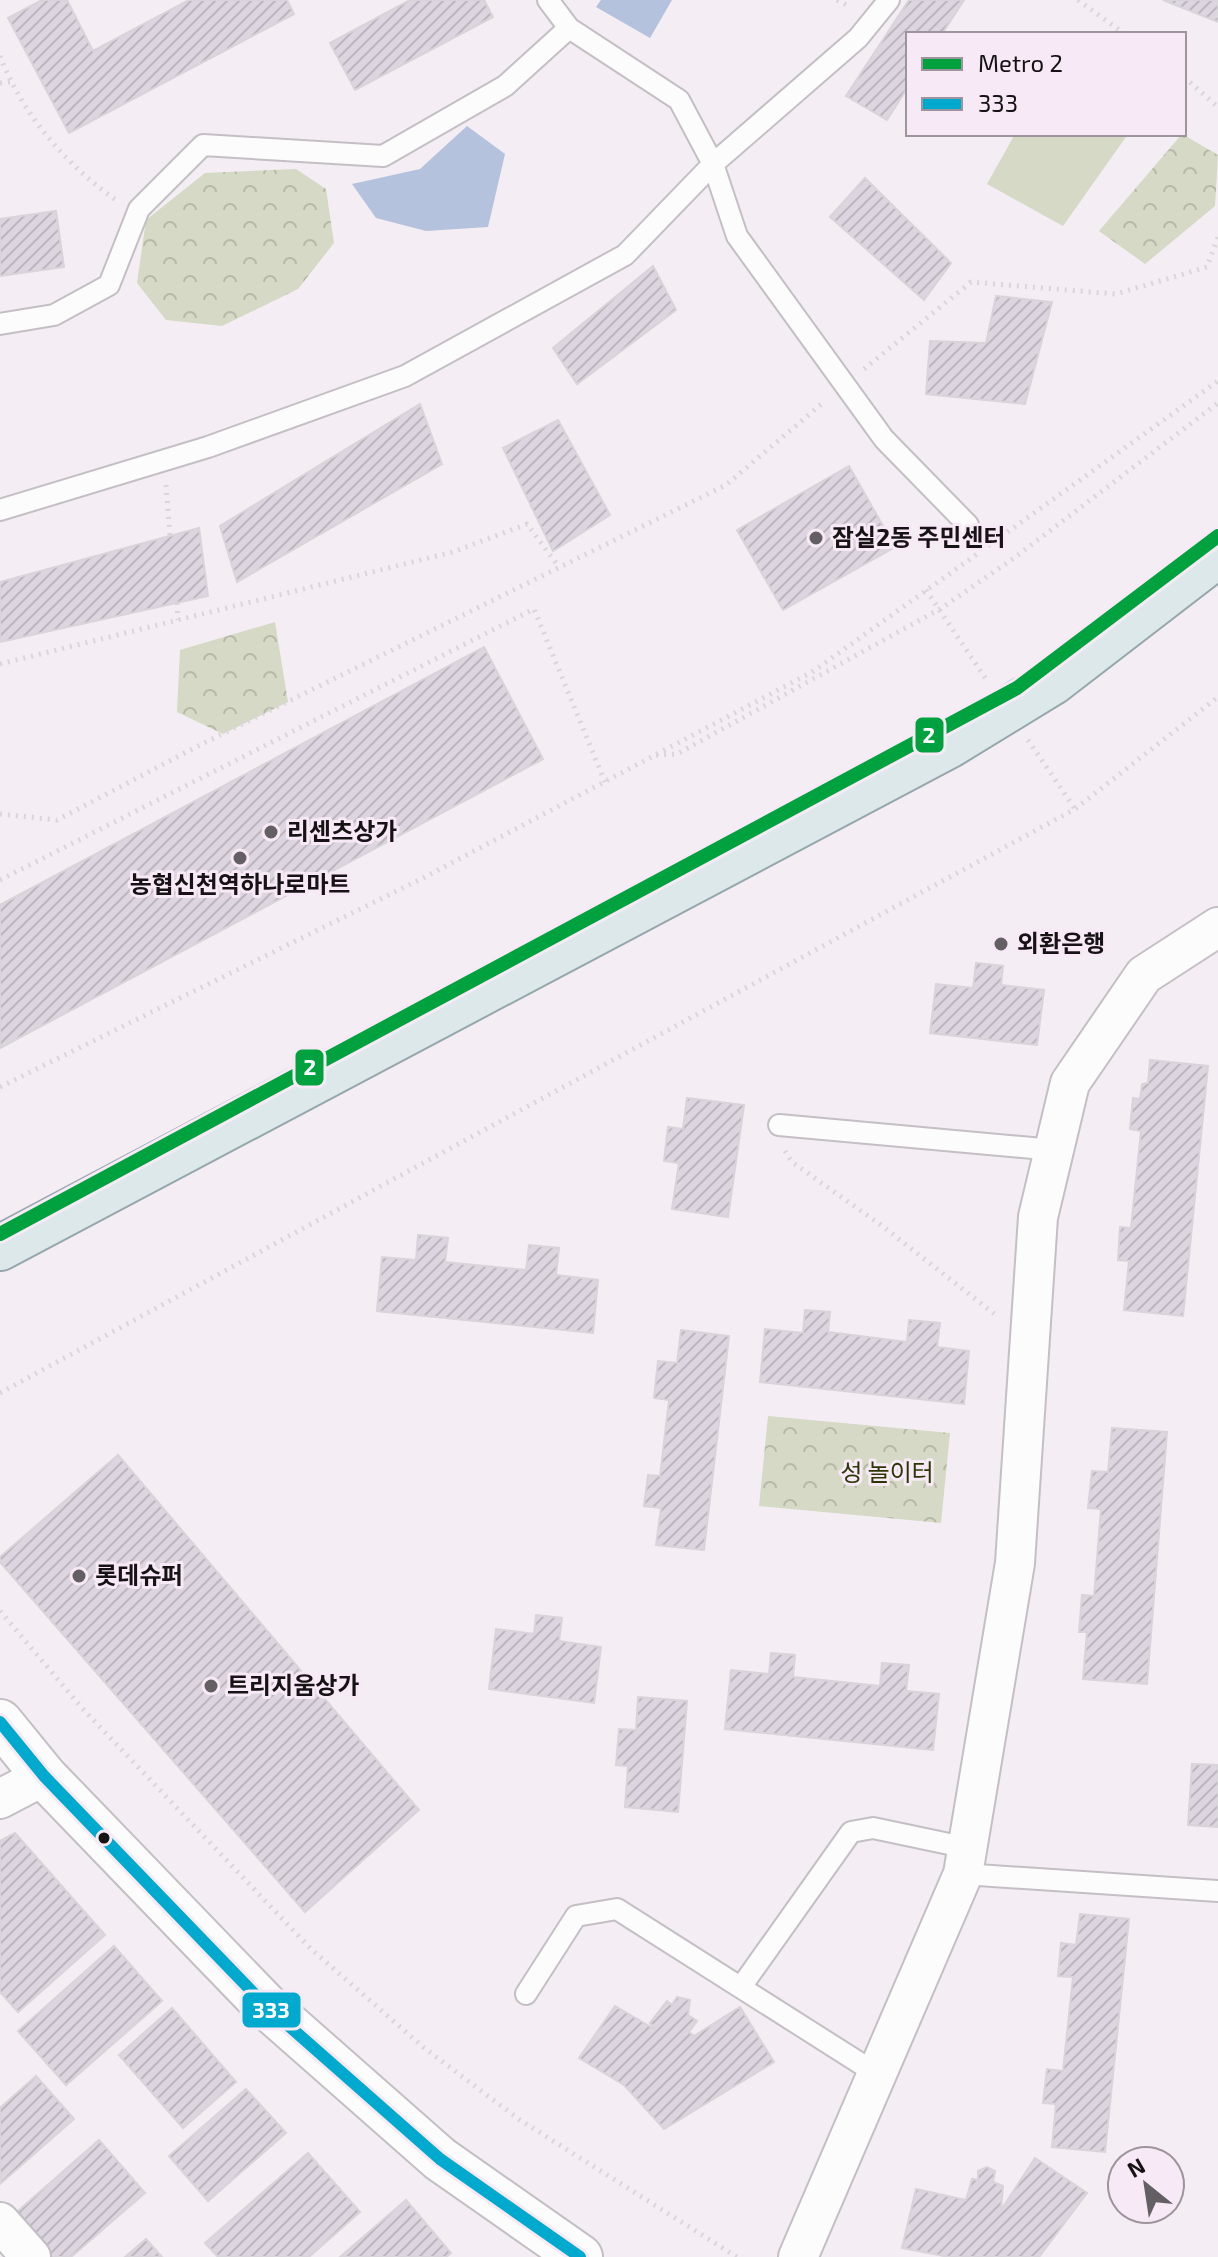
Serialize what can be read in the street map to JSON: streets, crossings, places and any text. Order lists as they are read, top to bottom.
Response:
{
  "parks": ["성 놀이터"],
  "places": [
    "잠실2동 주민센터",
    "리센츠상가",
    "농협신천역하나로마트",
    "외환은행",
    "롯데슈퍼",
    "트리지움상가"
  ],
  "lines": ["metro line 2", "transit line 333"],
  "legend": ["Metro 2", "333"],
  "north": "top left"
}
